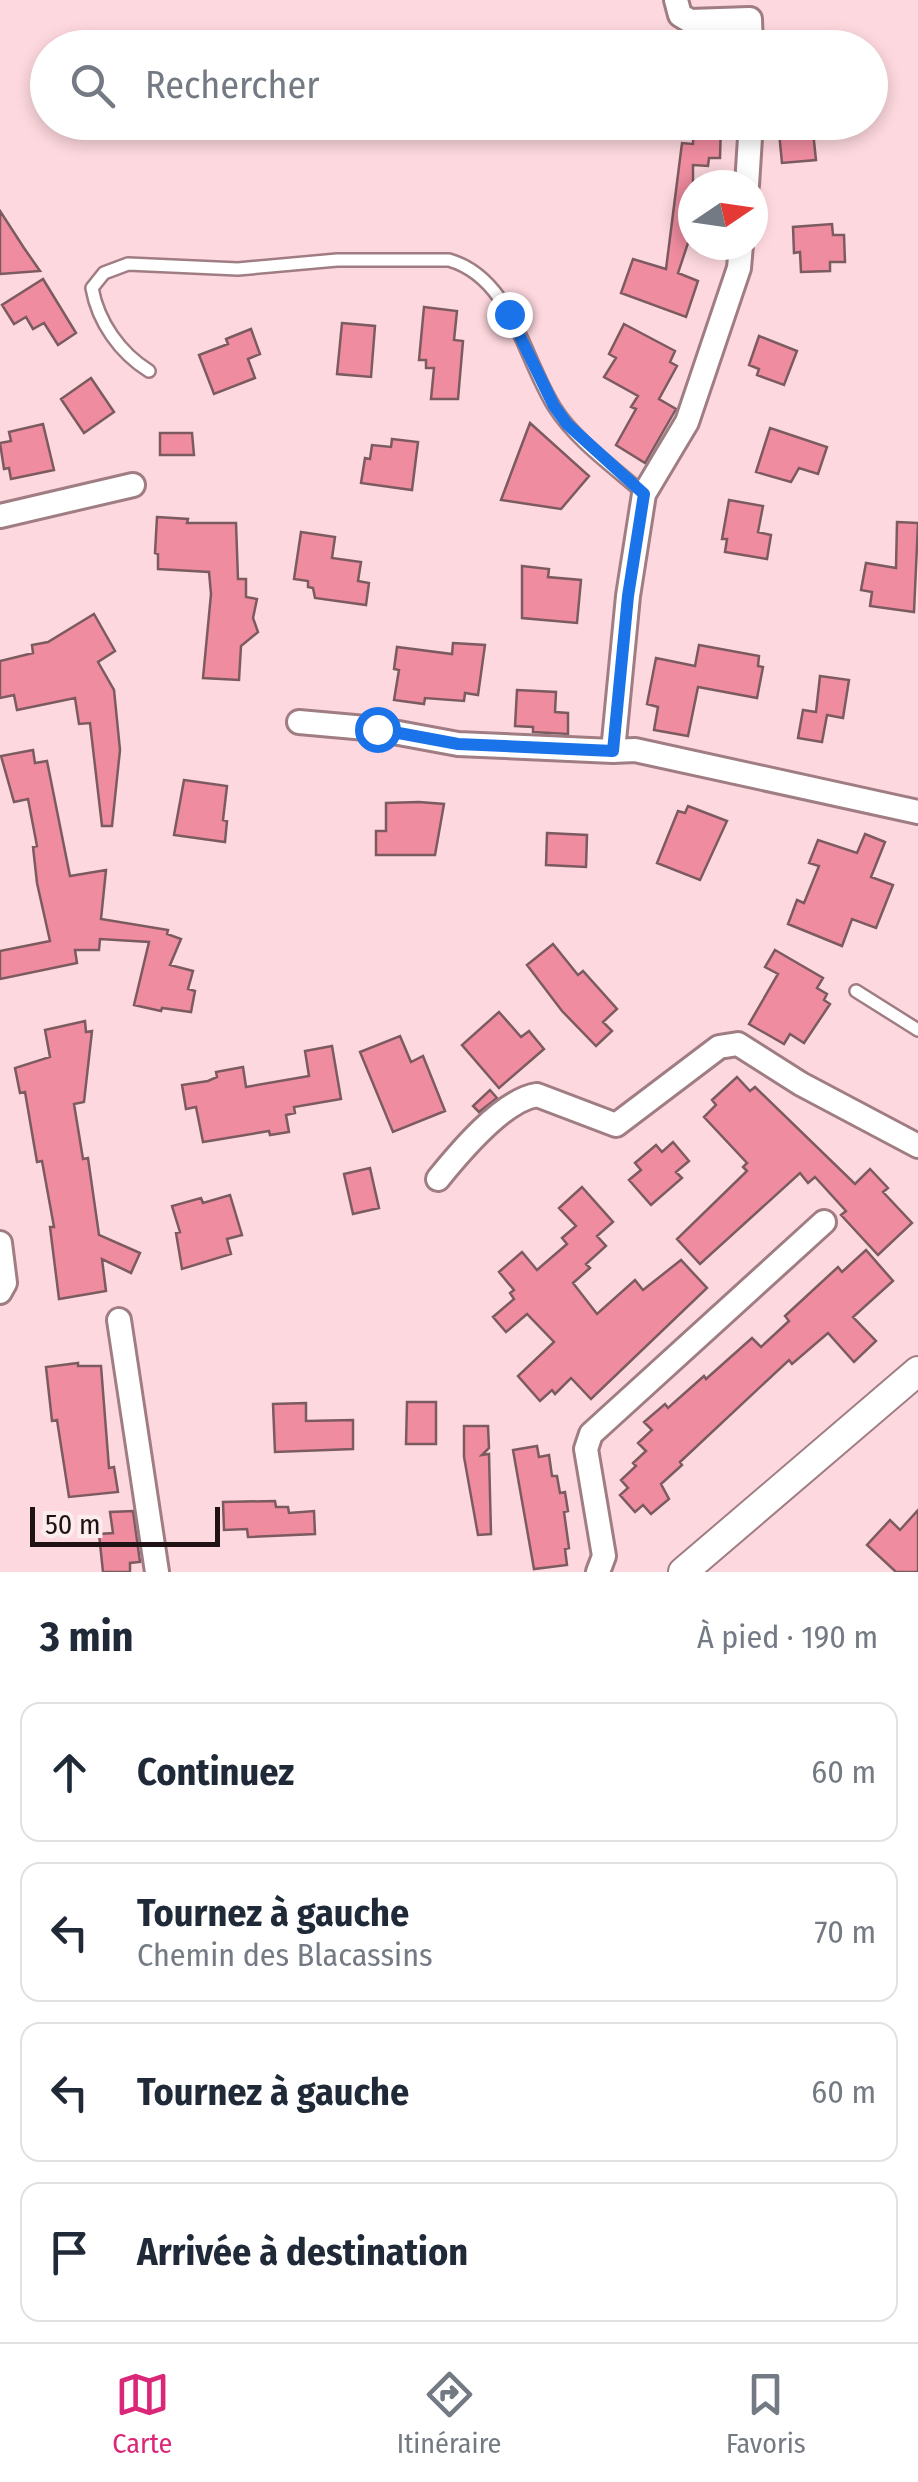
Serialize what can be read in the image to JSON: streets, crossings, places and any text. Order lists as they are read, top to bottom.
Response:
{
  "scale_bar": "50 m",
  "north": "right",
  "page": {
    "search": "Rechercher",
    "scale": "50 m",
    "heading": ["3 min", "À pied · 190 m"],
    "list": [
      ["Continuez", "60 m"],
      ["Tournez à gauche", "Chemin des Blacassins", "70 m"],
      ["Tournez à gauche", "60 m"],
      "Arrivée à destination"
    ],
    "nav": ["Carte", "Itinéraire", "Favoris"]
  }
}
